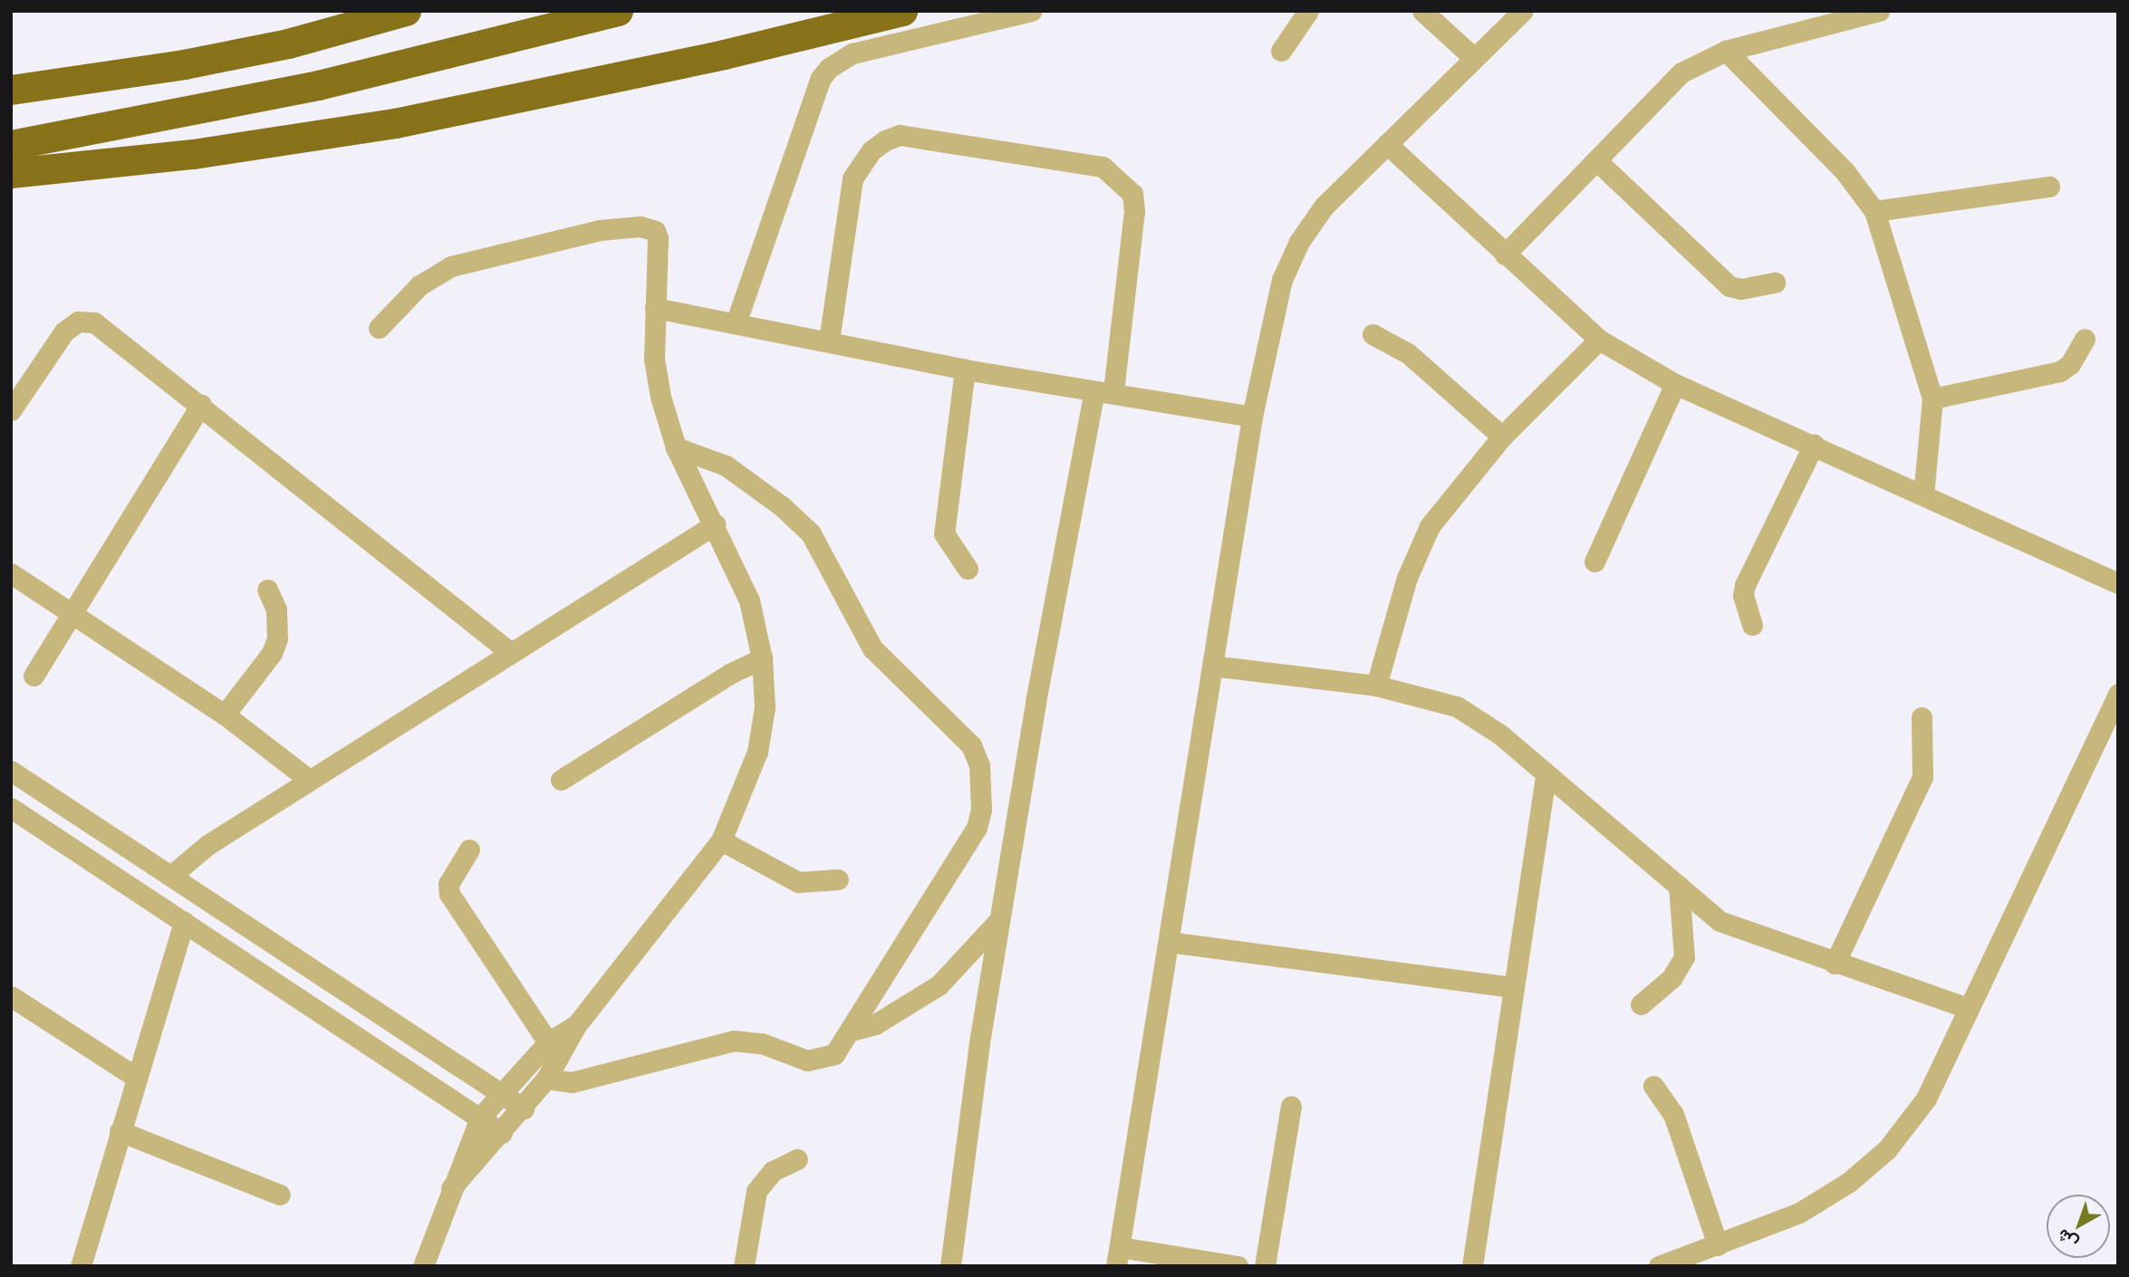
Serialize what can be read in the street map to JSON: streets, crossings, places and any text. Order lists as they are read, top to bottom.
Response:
{
  "north": "bottom left"
}
